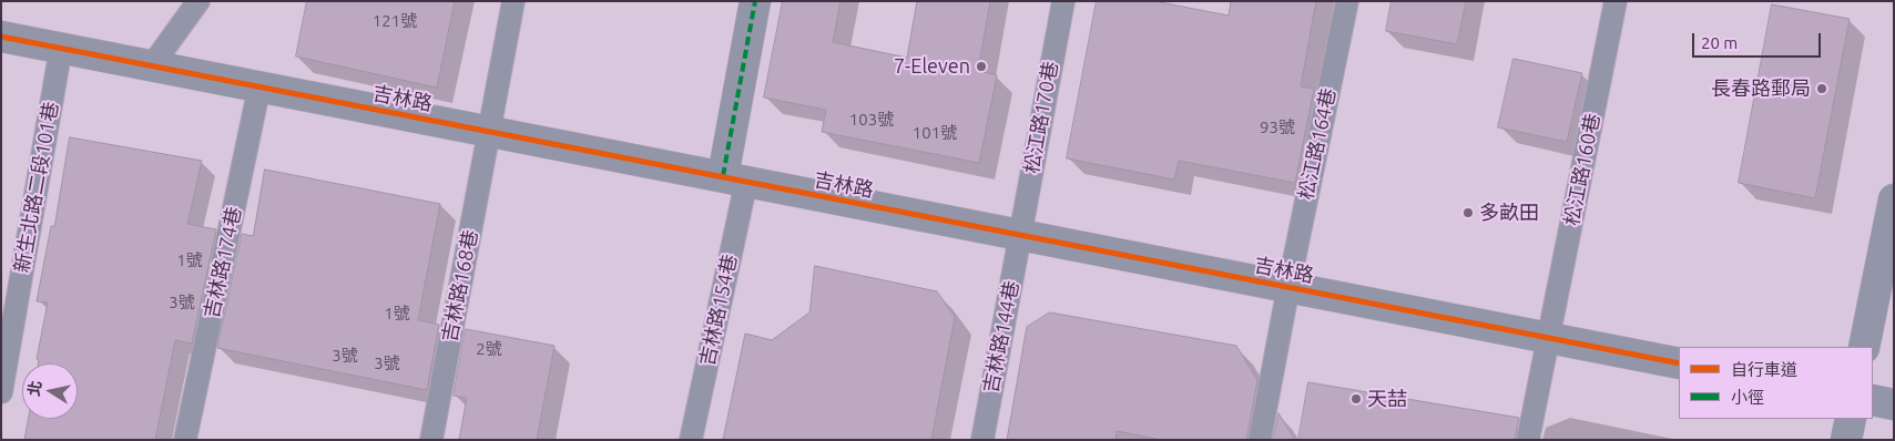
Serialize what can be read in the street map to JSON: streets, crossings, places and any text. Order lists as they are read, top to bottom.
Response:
{
  "streets": {
    "street": ["吉林路"],
    "lane": [
      "松江路170巷",
      "松江路164巷",
      "松江路160巷",
      "新生北路二段101巷",
      "吉林路174巷",
      "吉林路168巷",
      "吉林路154巷",
      "吉林路144巷"
    ]
  },
  "crossings": [
    ["吉林路", "松江路170巷"],
    ["吉林路", "松江路164巷"],
    ["吉林路", "松江路160巷"],
    ["吉林路", "新生北路二段101巷"],
    ["吉林路", "吉林路174巷"],
    ["吉林路", "吉林路168巷"],
    ["吉林路", "吉林路154巷"],
    ["吉林路", "吉林路144巷"],
    ["松江路170巷", "吉林路144巷"]
  ],
  "places": [
    "7-Eleven",
    "長春路郵局",
    "多畝田",
    "天喆"
  ],
  "house_numbers": [
    "121號",
    "103號",
    "93號",
    "101號",
    "1號",
    "3號",
    "1號",
    "2號",
    "3號",
    "3號"
  ],
  "legend": ["自行車道", "小徑"],
  "scale_bar": "20 m",
  "north": "left"
}
